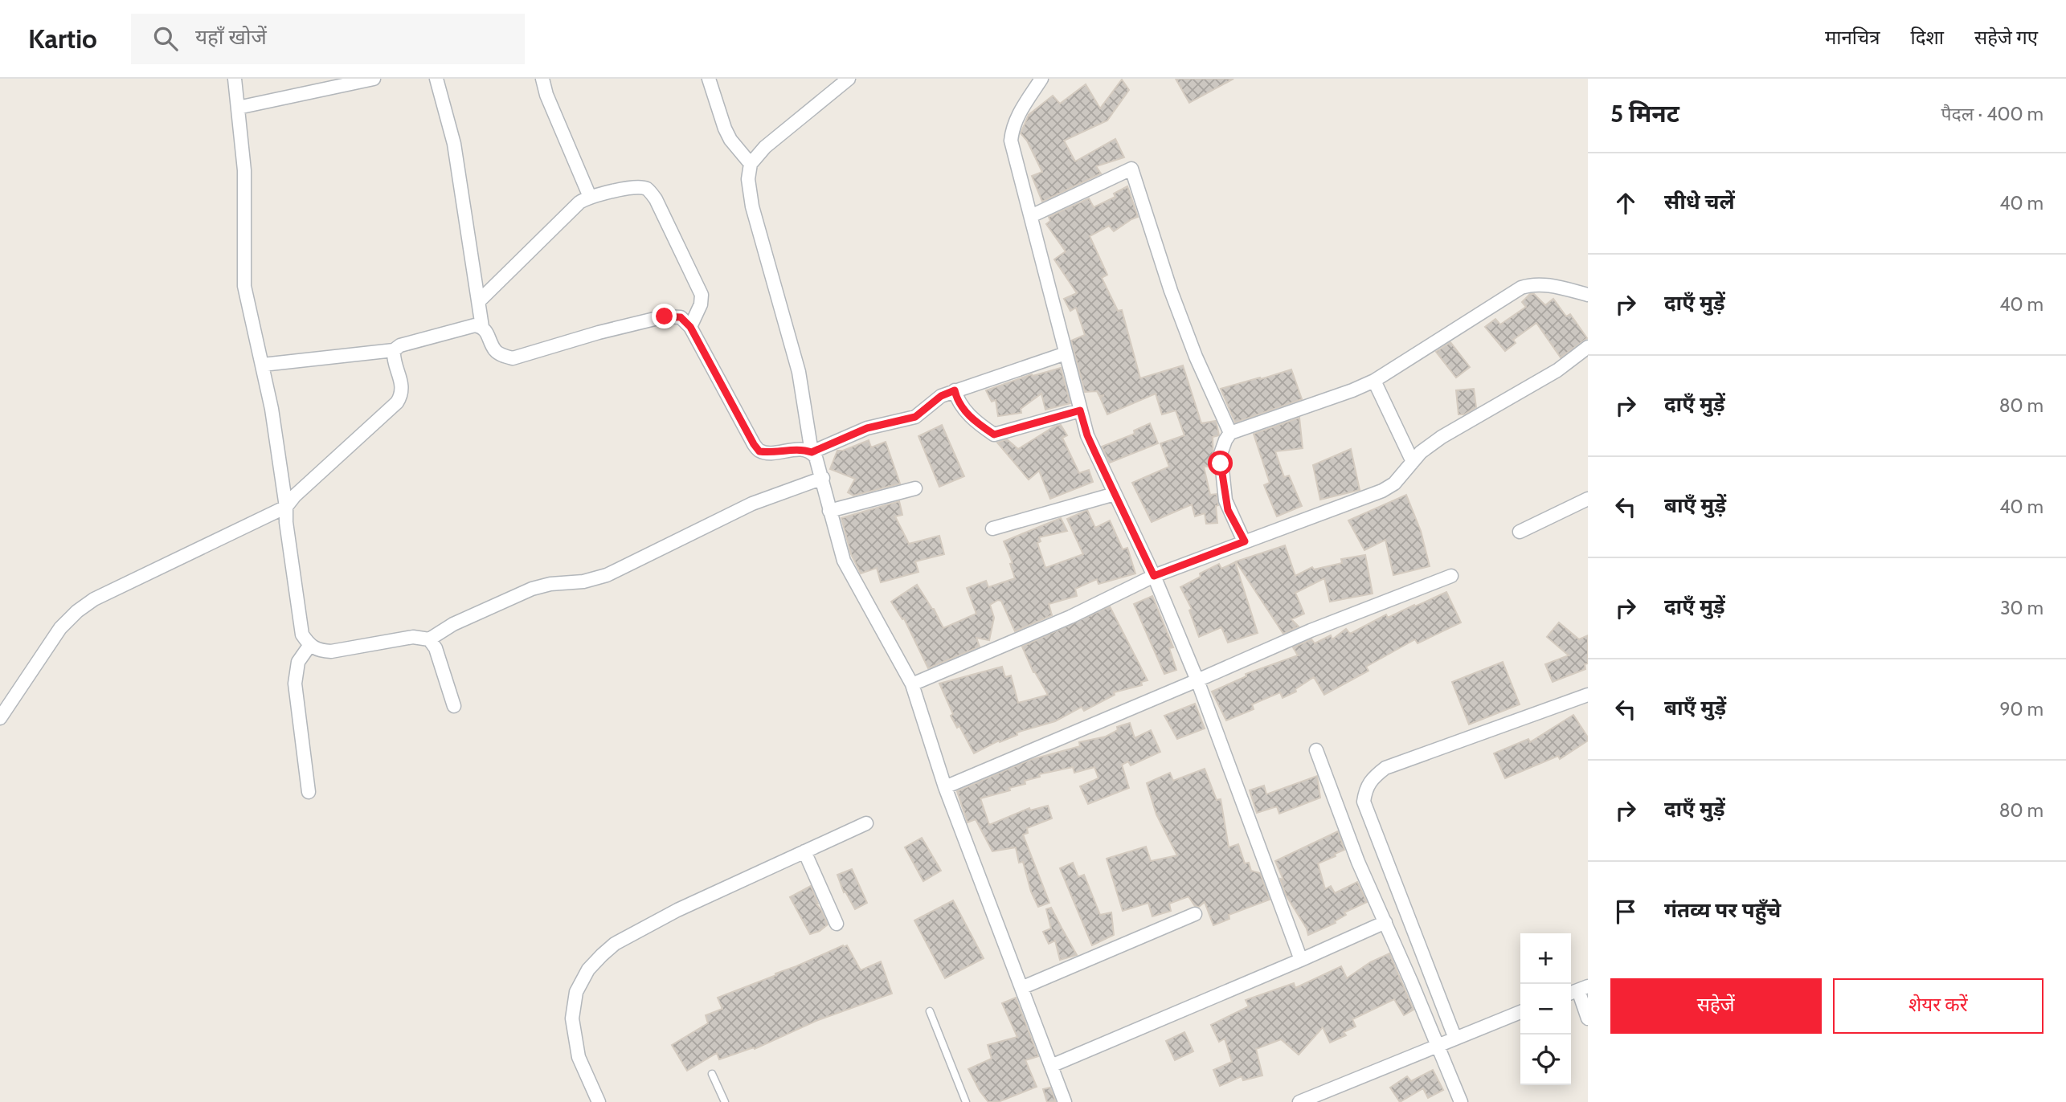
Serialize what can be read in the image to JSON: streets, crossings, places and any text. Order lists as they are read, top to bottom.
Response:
{
  "page": {
    "header": "Kartio",
    "search": "यहाँ खोजें",
    "nav": ["मानचित्र", "दिशा", "सहेजे गए"],
    "heading": ["5 मिनट", "पैदल · 400 m"],
    "list": [
      ["सीधे चलें", "40 m"],
      ["दाएँ मुड़ें", "40 m"],
      ["दाएँ मुड़ें", "80 m"],
      ["बाएँ मुड़ें", "40 m"],
      ["दाएँ मुड़ें", "30 m"],
      ["बाएँ मुड़ें", "90 m"],
      ["दाएँ मुड़ें", "80 m"],
      "गंतव्य पर पहुँचे"
    ],
    "map_buttons": ["+", "−"],
    "buttons": ["सहेजें", "शेयर करें"]
  }
}
